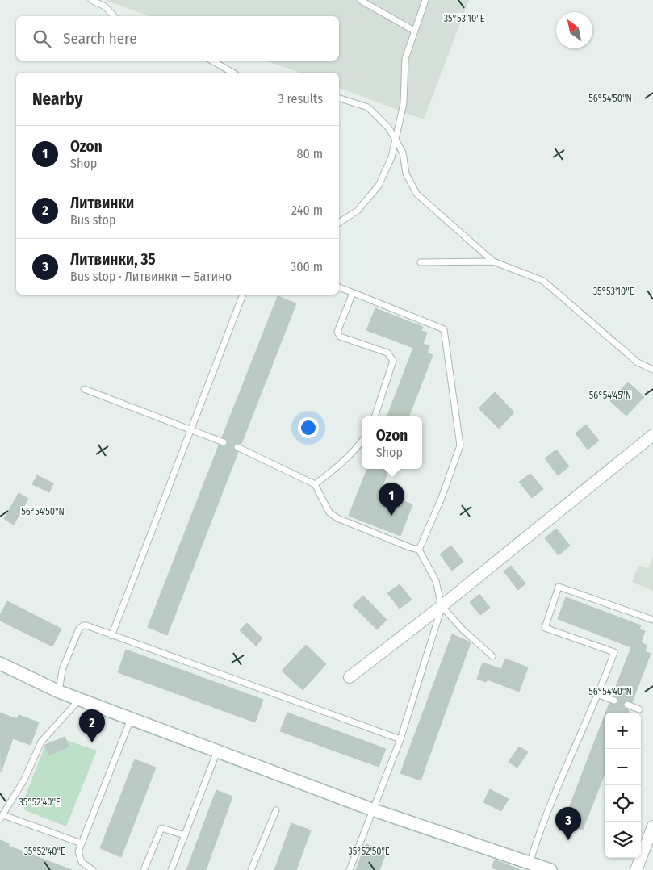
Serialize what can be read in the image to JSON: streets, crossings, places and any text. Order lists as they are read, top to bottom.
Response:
{
  "north": "top left",
  "page": {
    "search": "Search here",
    "heading": ["Nearby", "3 results"],
    "list": [
      {
        "mark": "1",
        "name": "Ozon",
        "note": "Shop",
        "value": "80 m"
      },
      {
        "mark": "2",
        "name": "Литвинки",
        "note": "Bus stop",
        "value": "240 m"
      },
      {
        "mark": "3",
        "name": "Литвинки, 35",
        "note": "Bus stop · Литвинки — Батино",
        "value": "300 m"
      }
    ],
    "popup": ["Ozon", "Shop"],
    "pins": ["1", "2", "3"],
    "map_buttons": ["+", "−"]
  },
  "coordinates": [
    "35°53'10\"E",
    "56°54'50\"N",
    "56°54'45\"N",
    "56°54'40\"N",
    "35°52'40\"E",
    "35°52'50\"E"
  ]
}
